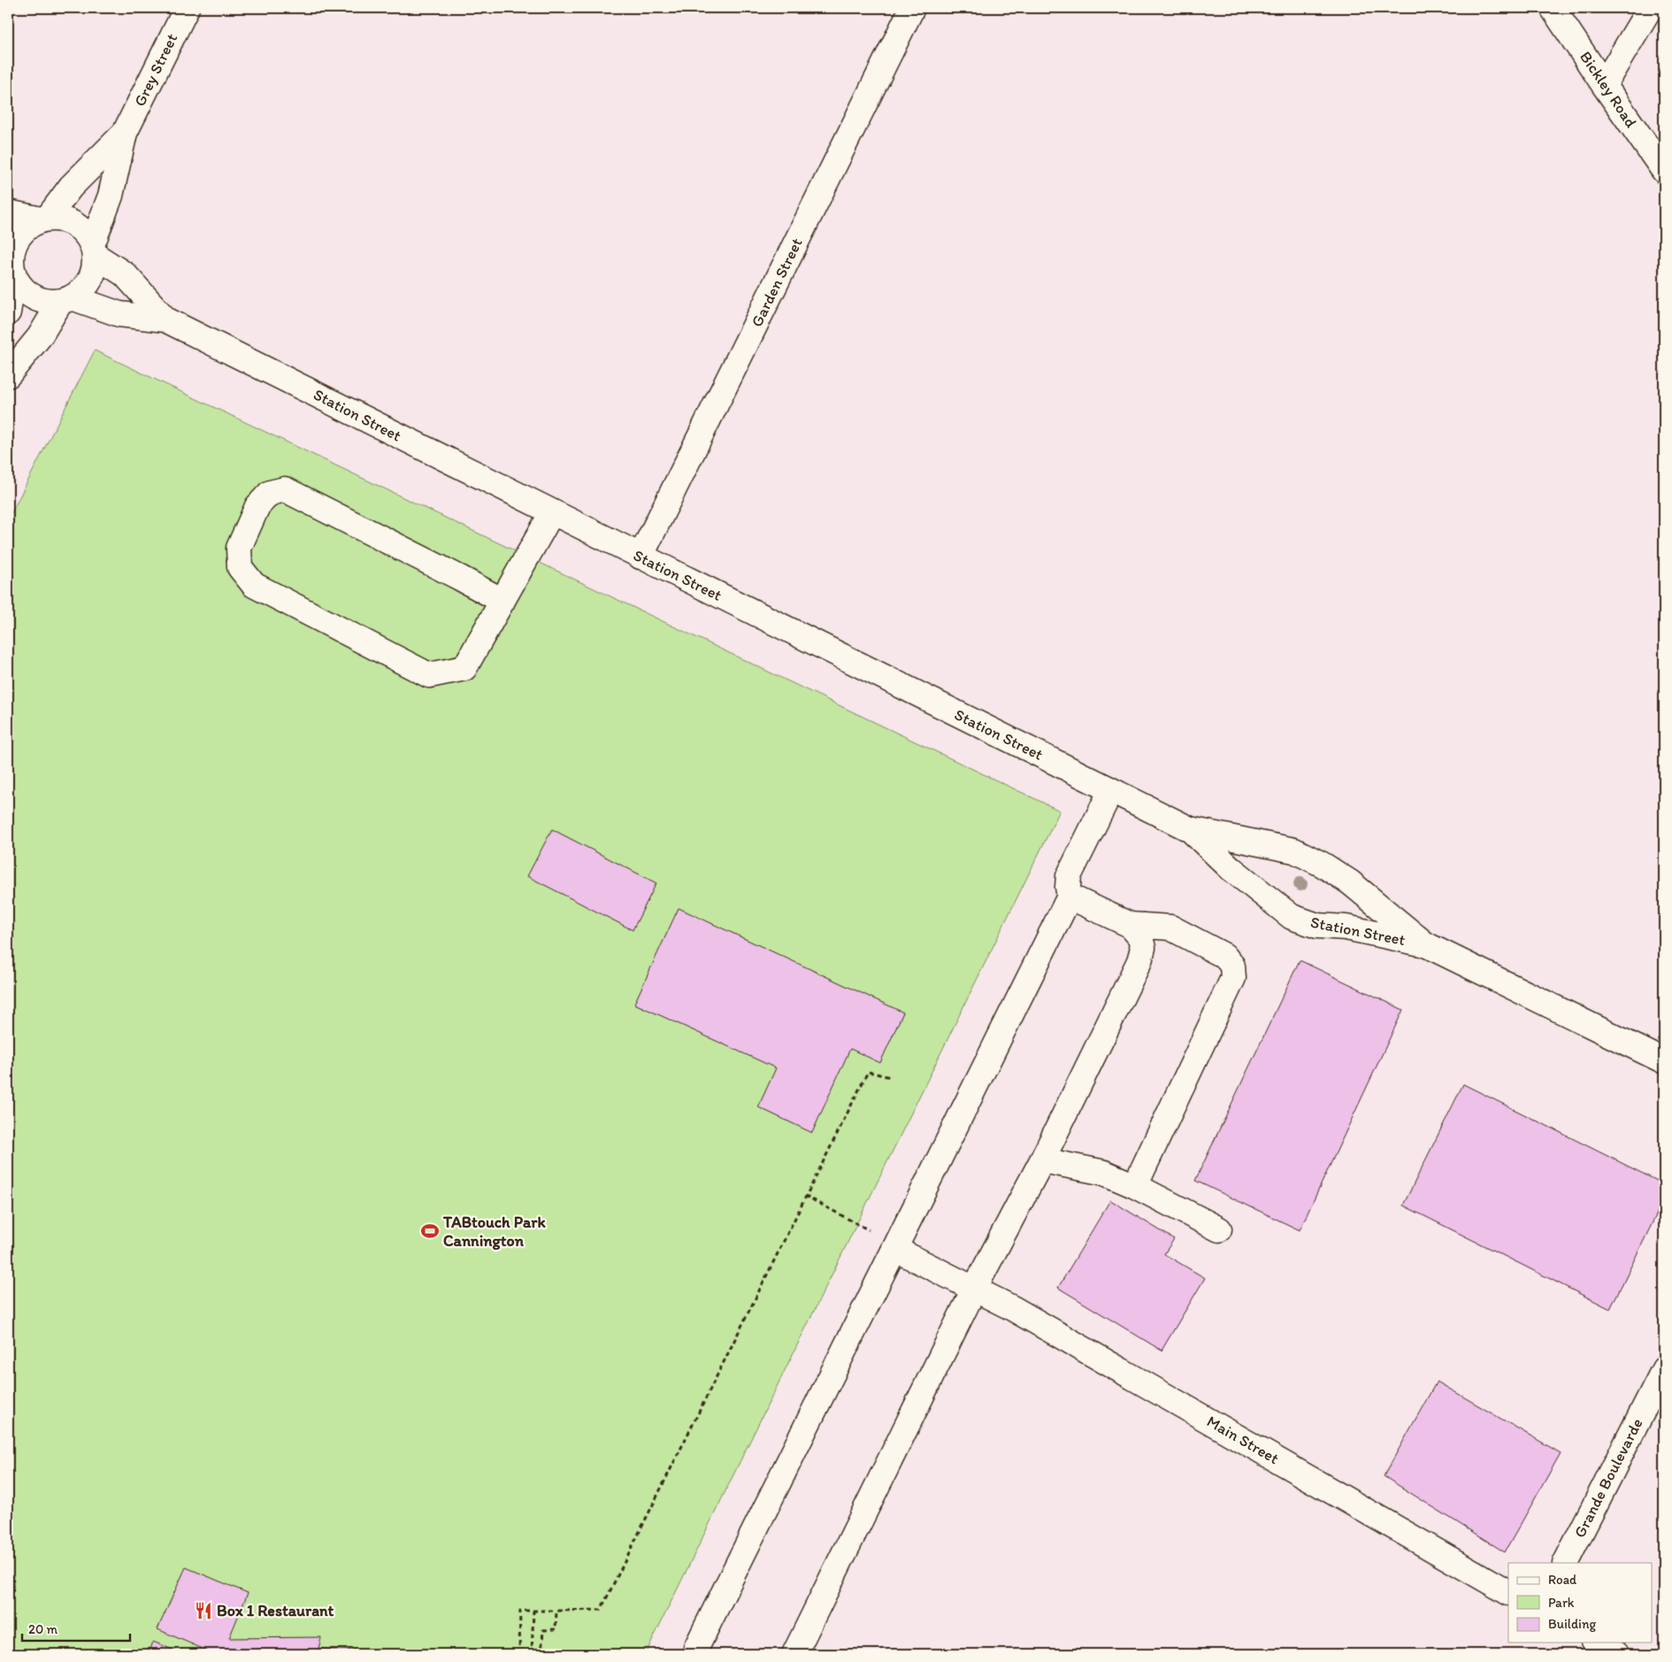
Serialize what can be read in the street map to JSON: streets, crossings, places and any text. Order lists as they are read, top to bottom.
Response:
{
  "streets": {
    "street": [
      "Grey Street",
      "Bickley Road",
      "Garden Street",
      "Station Street",
      "Main Street",
      "Grande Boulevarde"
    ]
  },
  "crossings": [
    ["Grey Street", "Station Street"],
    ["Garden Street", "Station Street"]
  ],
  "places": {
    "sports": ["TABtouch Park Cannington"],
    "restaurant": ["Box 1 Restaurant"]
  },
  "legend": ["Road", "Park", "Building"],
  "scale_bar": "20 m"
}
